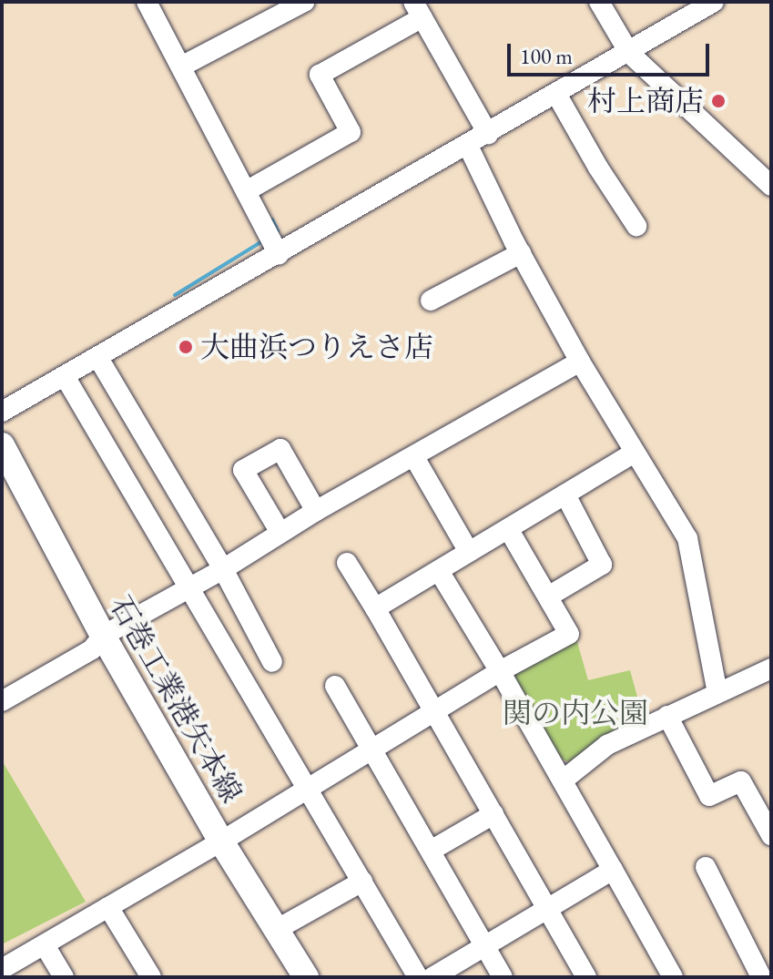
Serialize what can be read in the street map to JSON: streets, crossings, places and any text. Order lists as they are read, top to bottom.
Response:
{
  "streets": {
    "main road": ["石巻工業港矢本線"]
  },
  "parks": ["関の内公園"],
  "places": ["村上商店", "大曲浜つりえさ店"],
  "scale_bar": "100 m"
}
